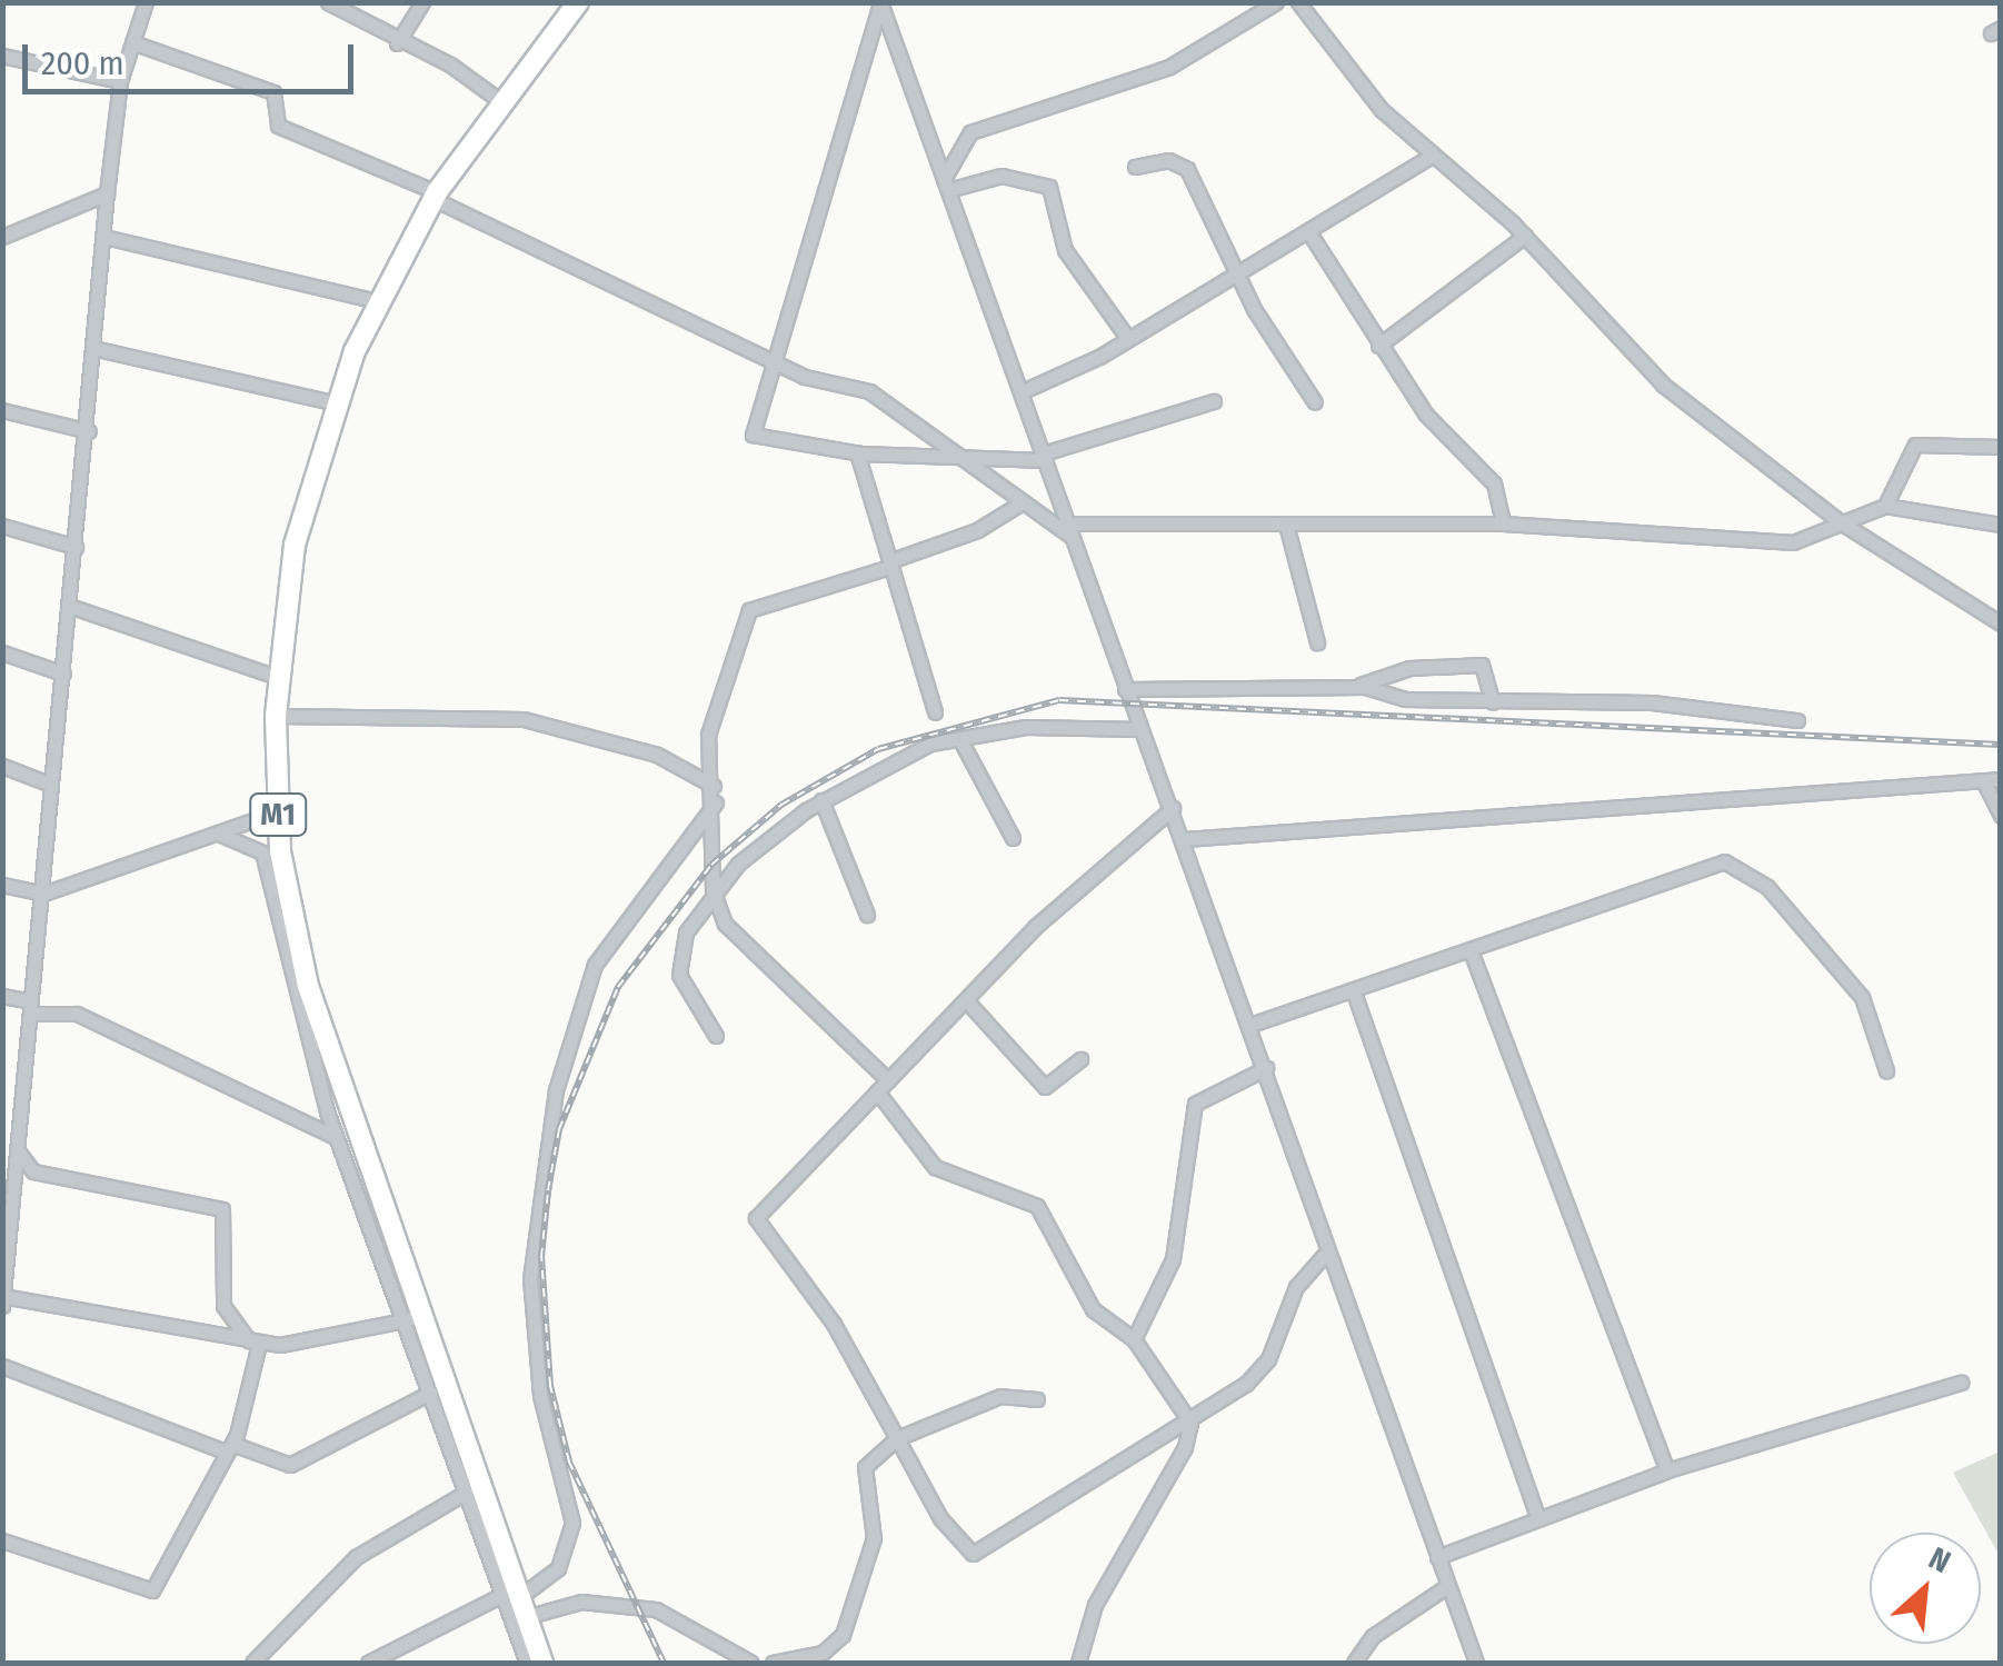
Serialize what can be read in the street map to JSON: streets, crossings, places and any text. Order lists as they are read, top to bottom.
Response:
{
  "streets": {
    "main road": ["M1"]
  },
  "scale_bar": "200 m",
  "north": "top right"
}
